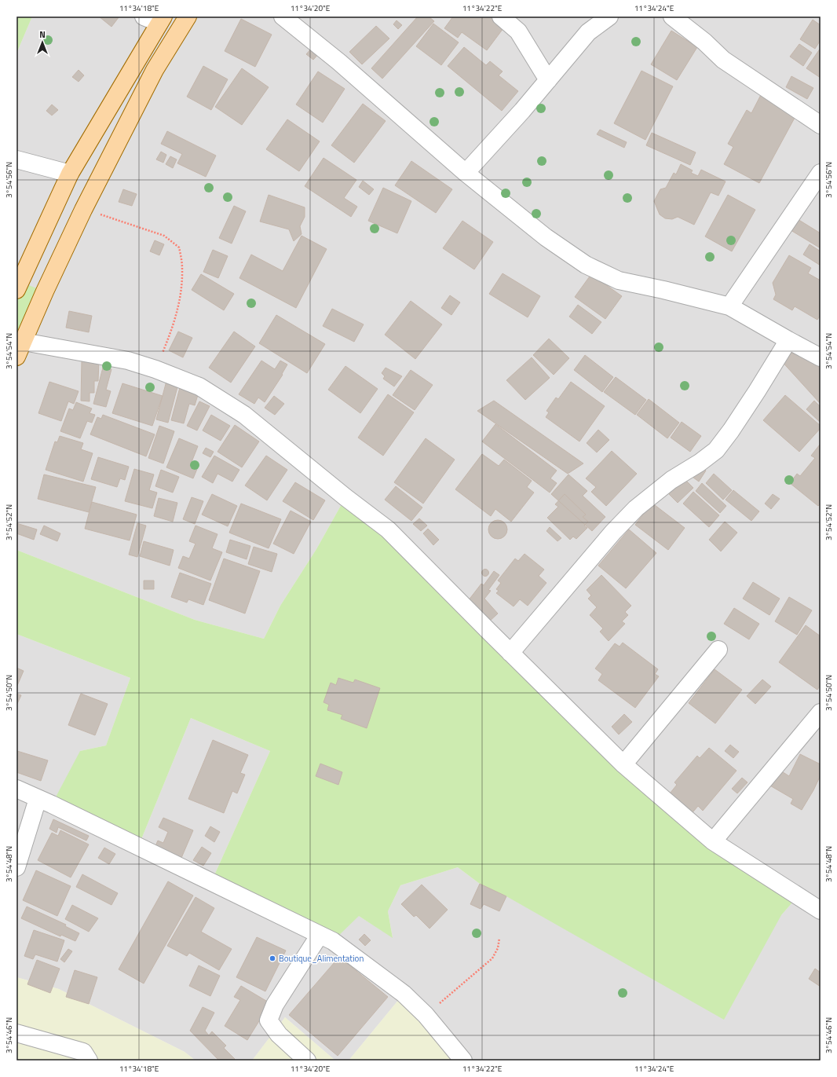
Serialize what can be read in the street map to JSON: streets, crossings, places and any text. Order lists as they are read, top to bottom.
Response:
{
  "places": ["Boutique_Alimentation"],
  "north": "top",
  "coordinates": [
    "11°34'18\"E",
    "11°34'20\"E",
    "11°34'22\"E",
    "11°34'24\"E",
    "3°54'56\"N",
    "3°54'54\"N",
    "3°54'52\"N",
    "3°54'50\"N",
    "3°54'48\"N",
    "3°54'46\"N"
  ]
}
